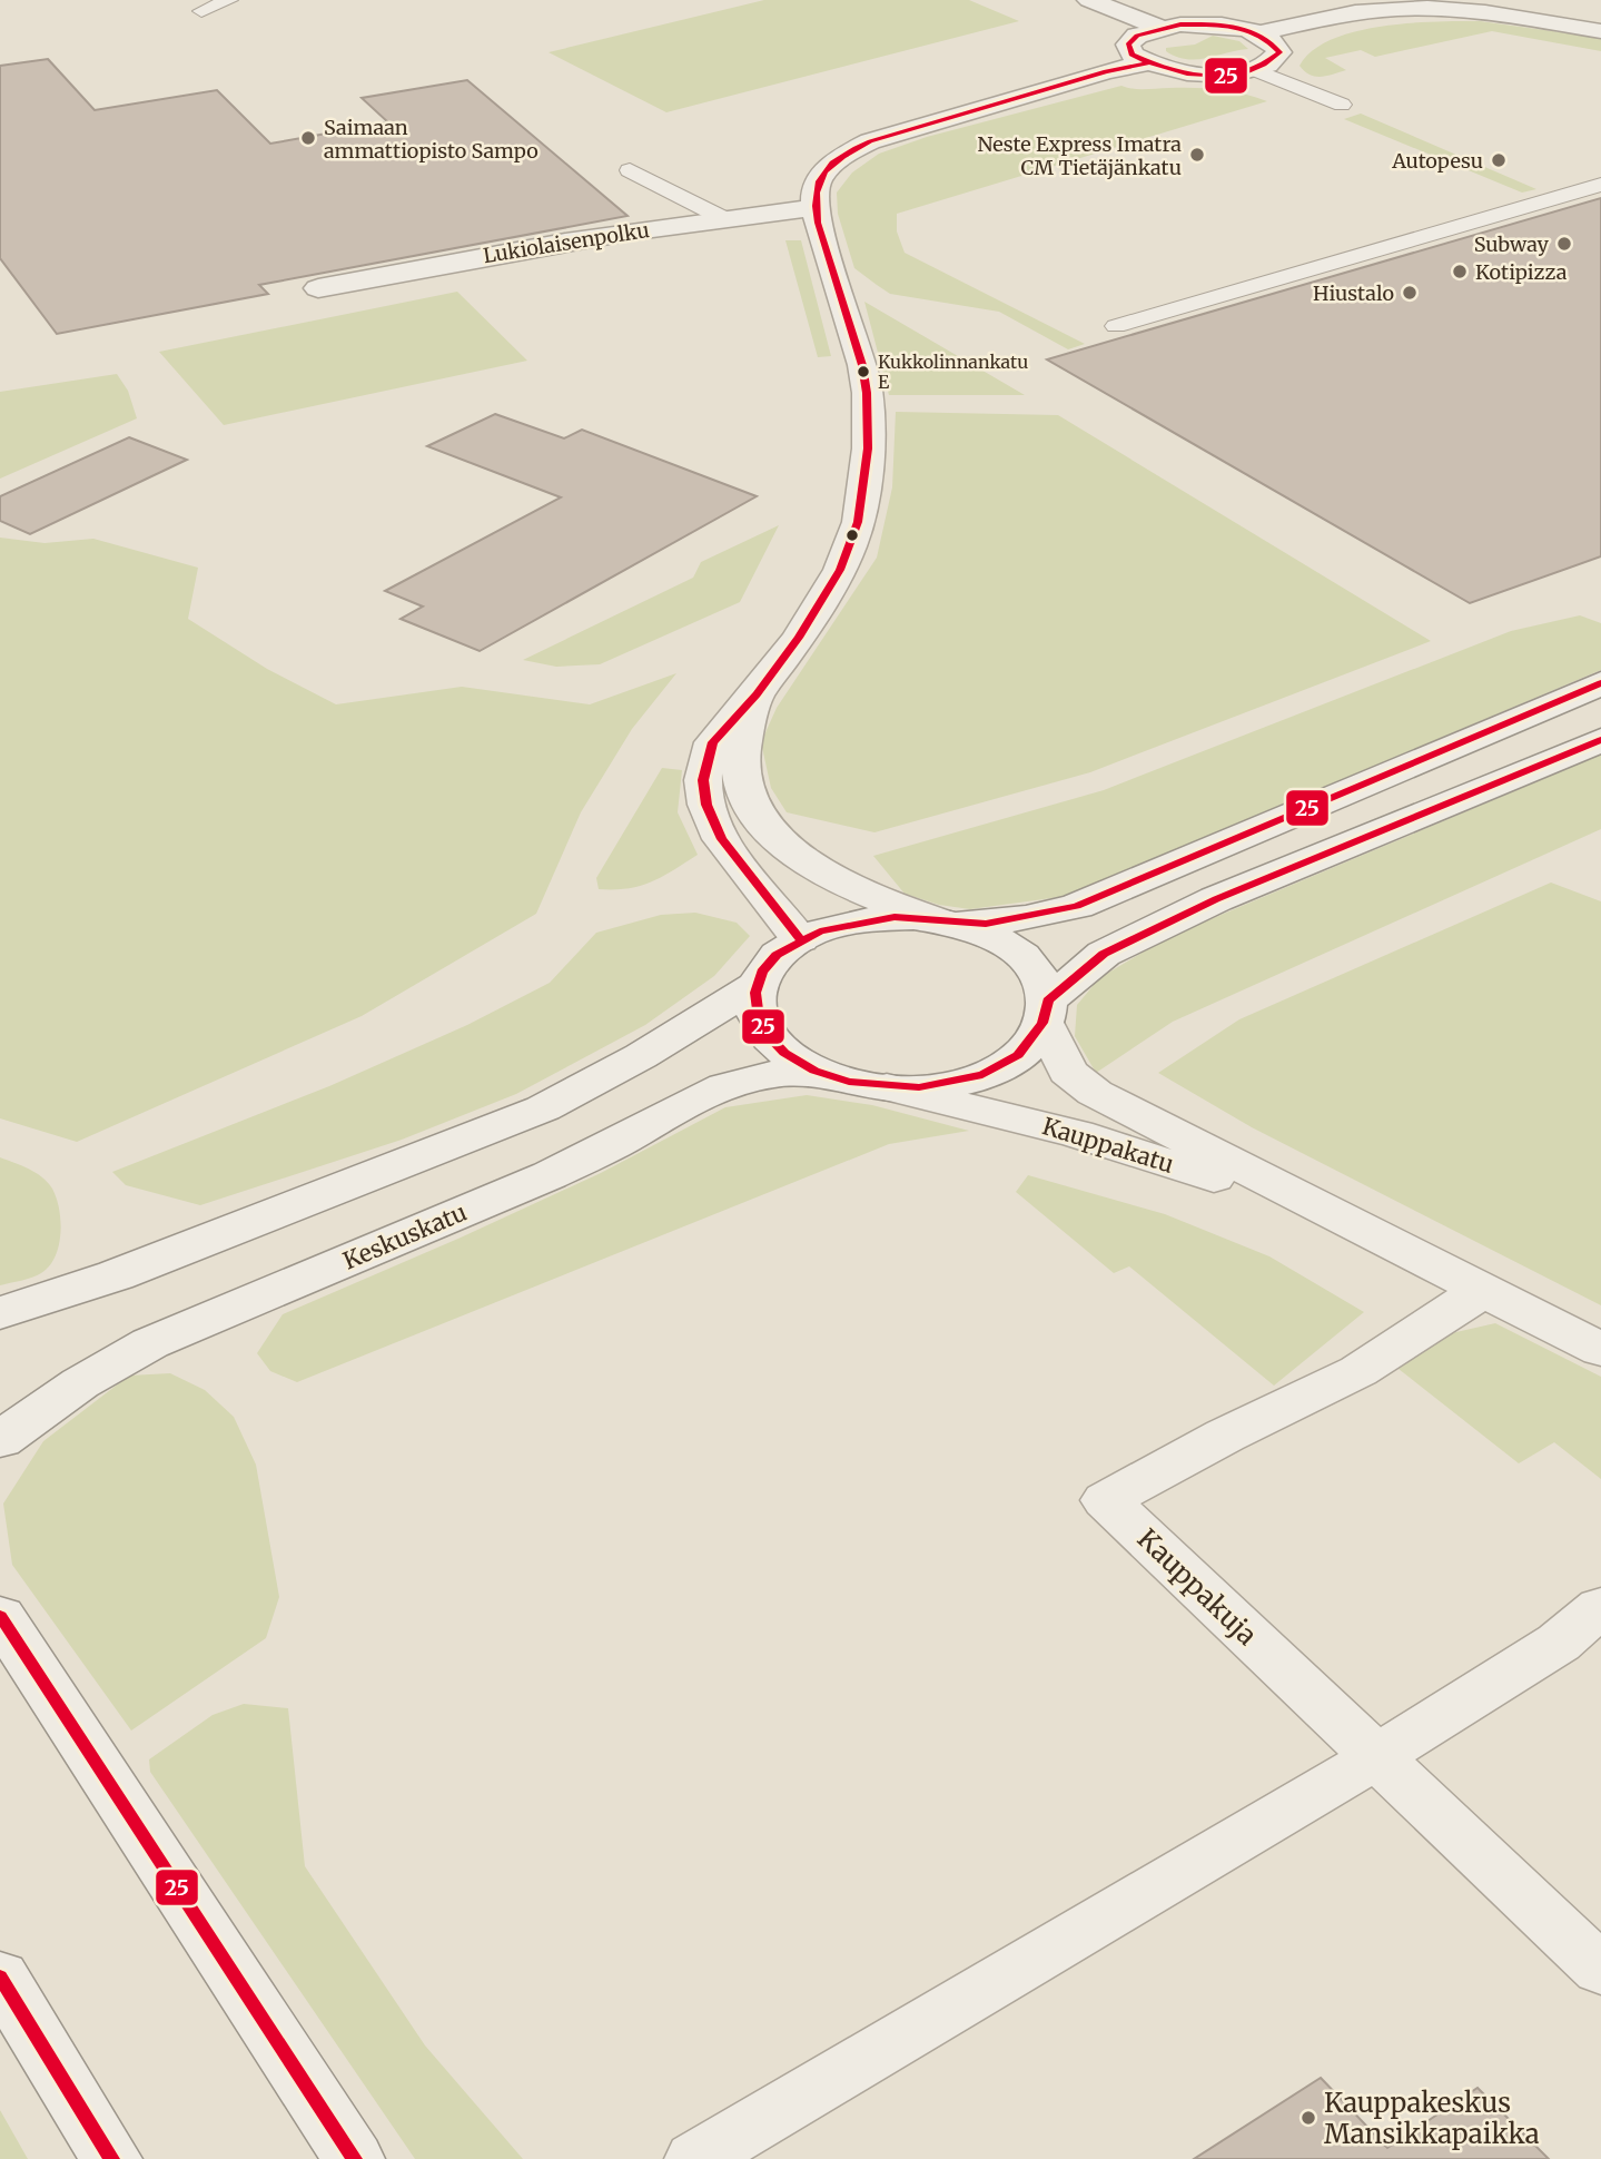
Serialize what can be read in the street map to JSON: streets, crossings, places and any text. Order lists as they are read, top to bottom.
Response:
{
  "streets": {
    "street": [
      "Lukiolaisenpolku",
      "Kauppakatu",
      "Keskuskatu",
      "Kauppakuja"
    ]
  },
  "crossings": [
    ["Kauppakatu", "Keskuskatu"],
    ["Kauppakatu", "Kauppakuja"]
  ],
  "places": [
    "Saimaan ammattiopisto Sampo",
    "Neste Express Imatra CM Tietäjänkatu",
    "Autopesu",
    "Subway",
    "Kotipizza",
    "Hiustalo",
    "Kukkolinnankatu E",
    "Kauppakeskus Mansikkapaikka"
  ],
  "lines": ["transit line 25"]
}
